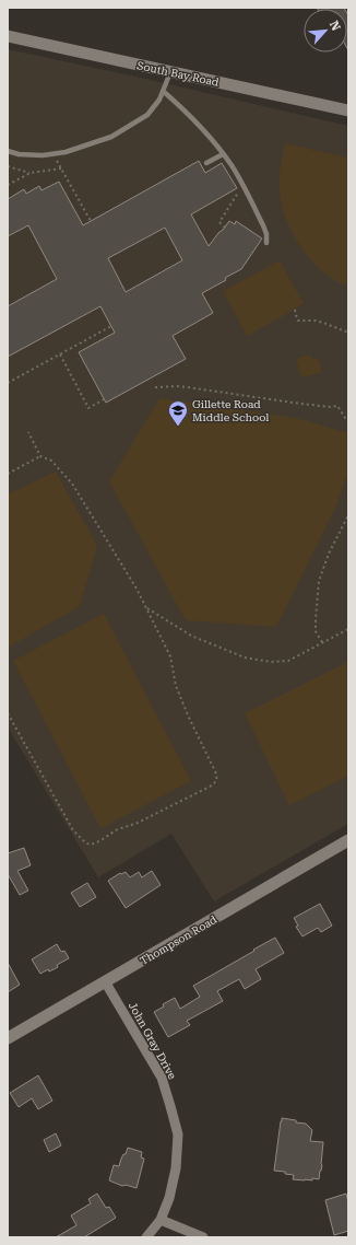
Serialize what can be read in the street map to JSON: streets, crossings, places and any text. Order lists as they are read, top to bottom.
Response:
{
  "streets": {
    "street": ["South Bay Road", "Thompson Road", "John Gray Drive"]
  },
  "crossings": [
    ["Thompson Road", "John Gray Drive"]
  ],
  "places": {
    "school or university": ["Gillette Road Middle School"]
  },
  "north": "top right"
}
